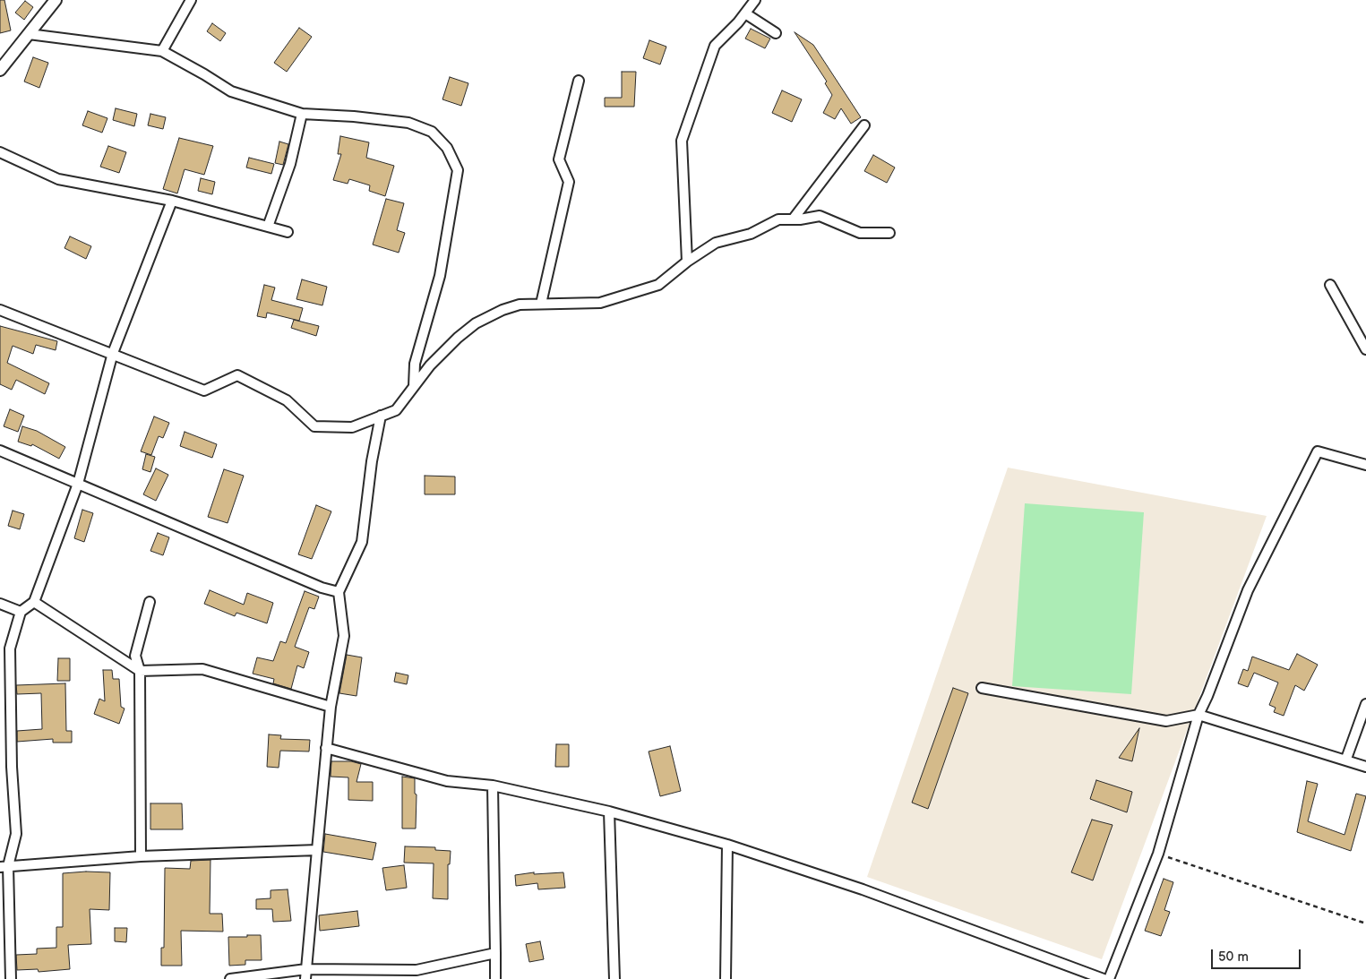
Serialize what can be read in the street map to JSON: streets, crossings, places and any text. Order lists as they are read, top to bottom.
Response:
{
  "scale_bar": "50 m"
}
